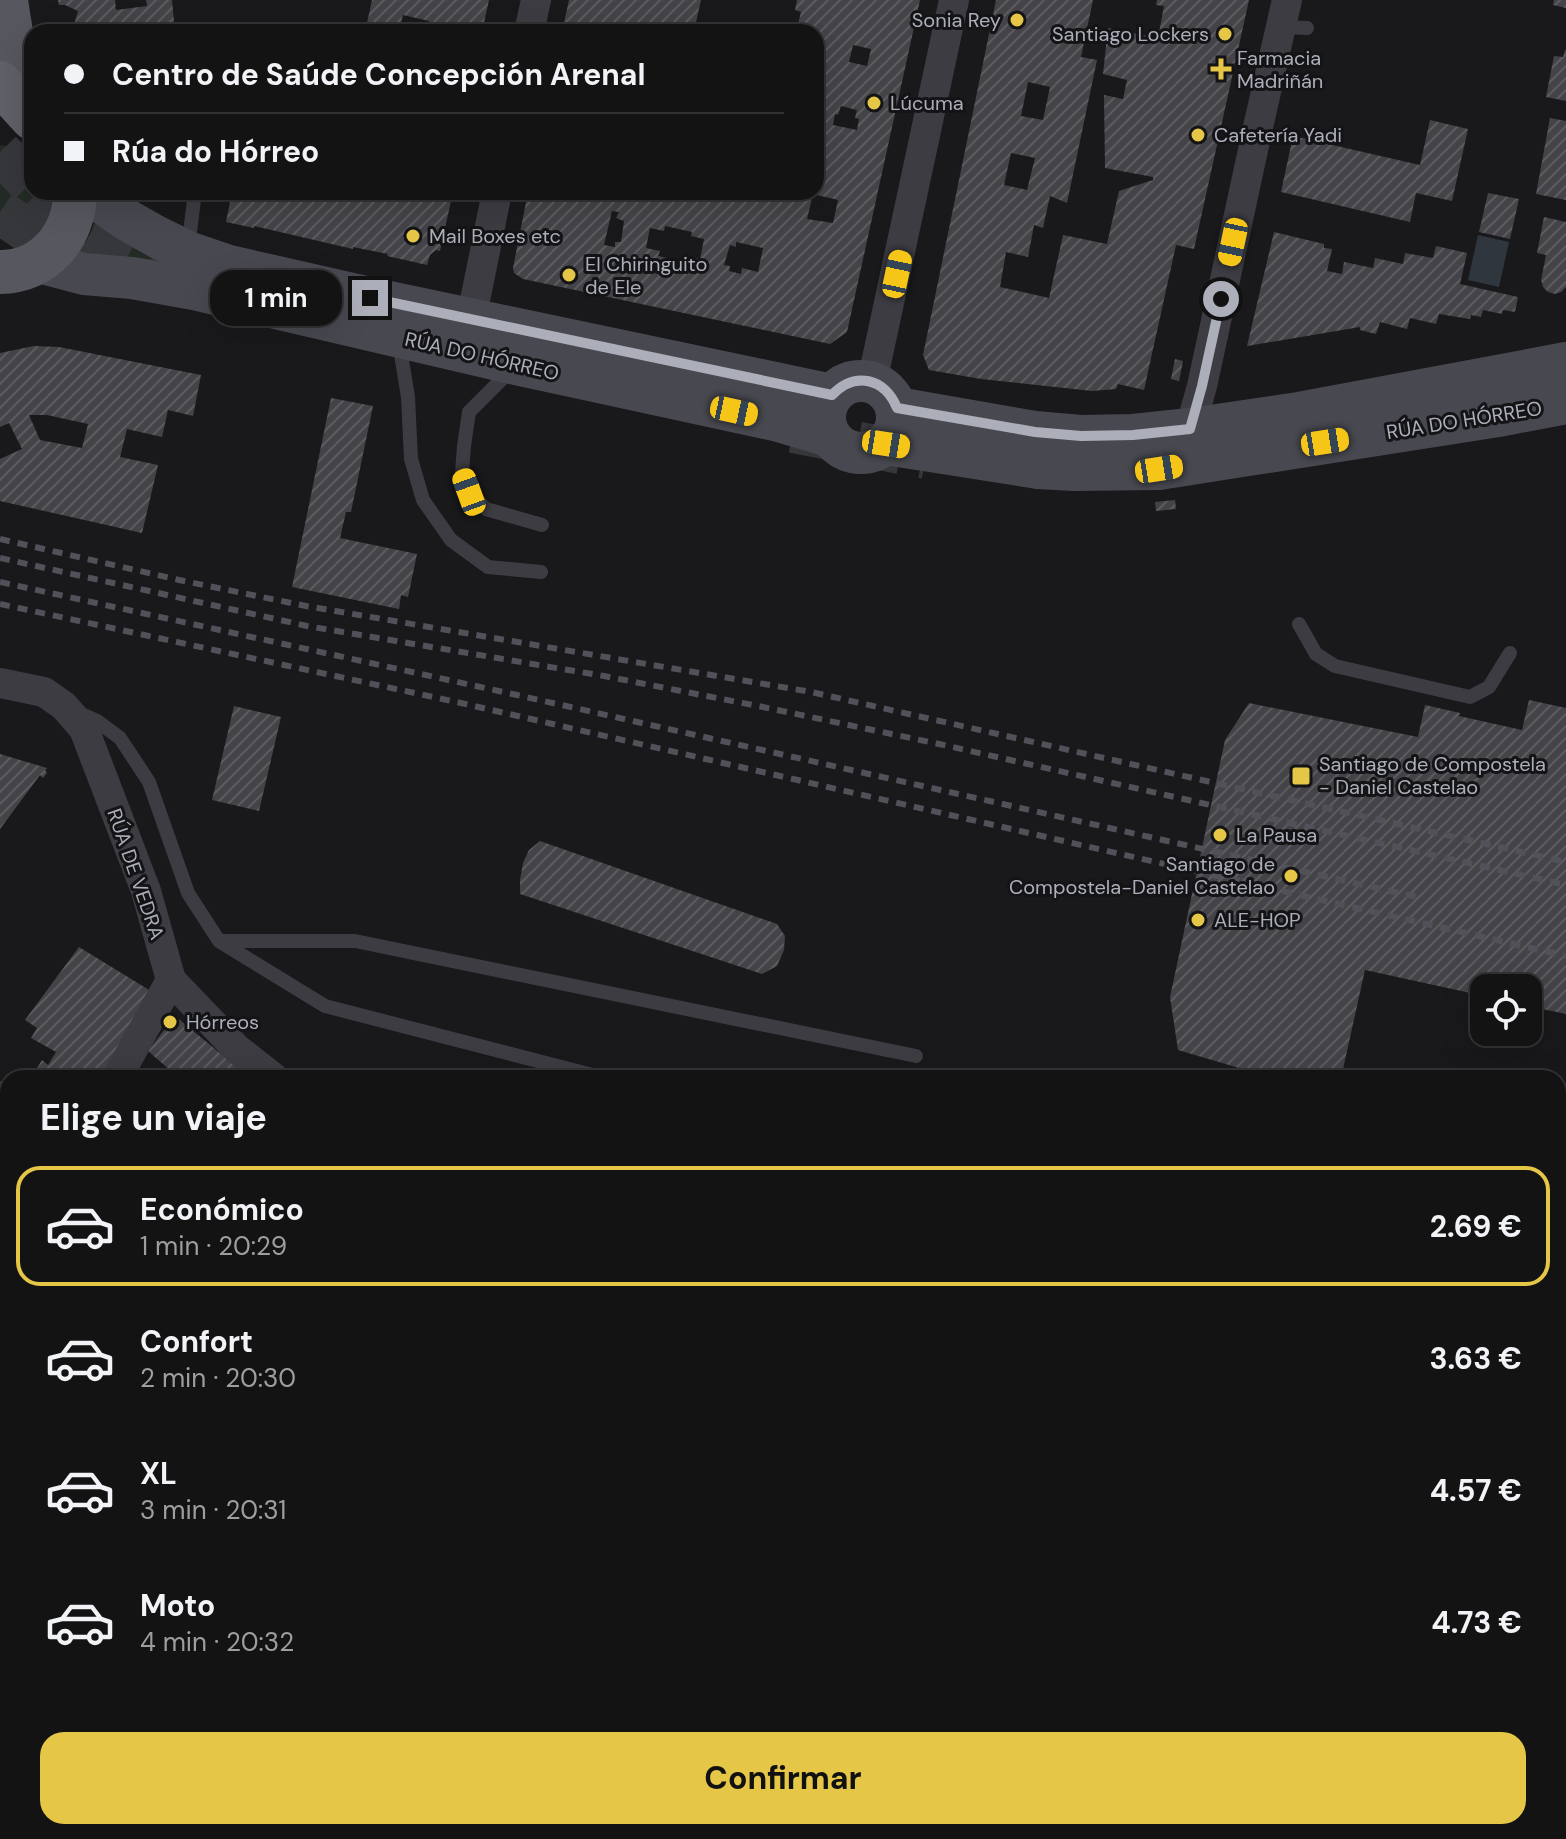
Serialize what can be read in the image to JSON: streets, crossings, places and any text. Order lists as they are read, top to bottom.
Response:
{
  "streets": {
    "main road": ["RÚA DO HÓRREO"],
    "street": ["RÚA DE VEDRA"]
  },
  "places": {
    "other": [
      "Sonia Rey",
      "Santiago Lockers",
      "Lúcuma",
      "Cafetería Yadi",
      "Mail Boxes etc",
      "El Chiringuito de Ele",
      "La Pausa",
      "Santiago de Compostela-Daniel Castelao",
      "ALE-HOP",
      "Hórreos"
    ],
    "health": ["Farmacia Madriñán"],
    "transit": ["Santiago de Compostela - Daniel Castelao"]
  },
  "page": {
    "banner": ["Centro de Saúde Concepción Arenal", "Rúa do Hórreo"],
    "bubble": "1 min",
    "heading": "Elige un viaje",
    "list": [
      {
        "name": "Económico",
        "note": "1 min · 20:29",
        "value": "2.69 €"
      },
      {
        "name": "Confort",
        "note": "2 min · 20:30",
        "value": "3.63 €"
      },
      {
        "name": "XL",
        "note": "3 min · 20:31",
        "value": "4.57 €"
      },
      {
        "name": "Moto",
        "note": "4 min · 20:32",
        "value": "4.73 €"
      }
    ],
    "buttons": "Confirmar"
  }
}
